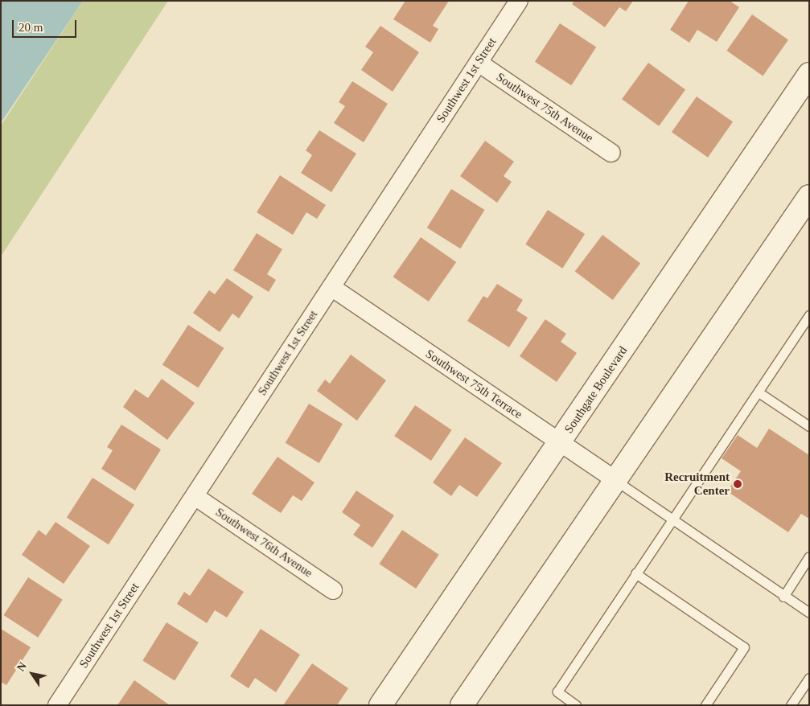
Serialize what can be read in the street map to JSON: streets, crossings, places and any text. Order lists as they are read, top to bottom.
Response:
{
  "streets": {
    "main road": ["Southgate Boulevard"],
    "street": [
      "Southwest 1st Street",
      "Southwest 75th Avenue",
      "Southwest 75th Terrace",
      "Southwest 76th Avenue"
    ]
  },
  "crossings": [
    ["Southwest 1st Street", "Southwest 75th Avenue"],
    ["Southwest 1st Street", "Southwest 75th Terrace"],
    ["Southwest 1st Street", "Southwest 76th Avenue"],
    ["Southwest 75th Terrace", "Southgate Boulevard"]
  ],
  "places": ["Recruitment Center"],
  "scale_bar": "20 m",
  "north": "top left"
}
